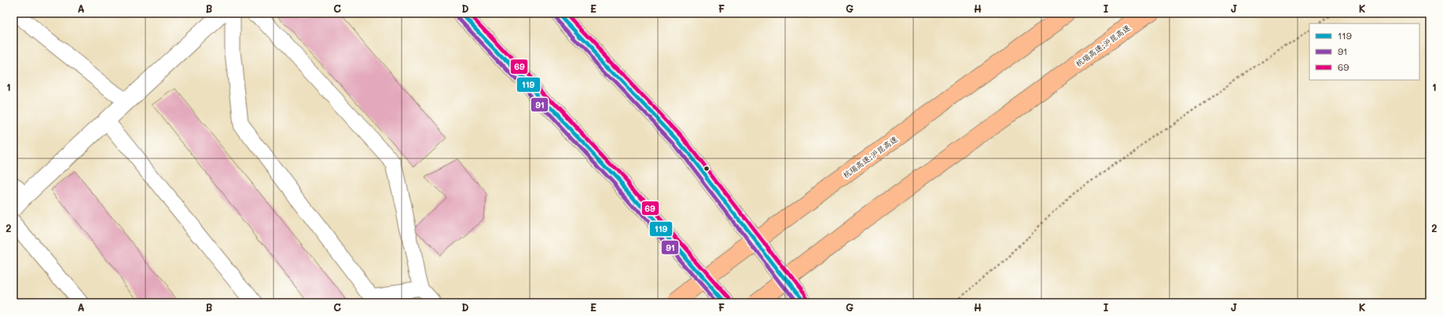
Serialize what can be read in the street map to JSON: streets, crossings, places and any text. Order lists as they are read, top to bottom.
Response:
{
  "streets": {
    "highway": ["杭瑞高速;沪昆高速"]
  },
  "lines": ["transit line 119", "transit line 69", "transit line 91"],
  "legend": ["119", "91", "69"],
  "grid": {
    "columns": [
      "A",
      "B",
      "C",
      "D",
      "E",
      "F",
      "G",
      "H",
      "I",
      "J",
      "K"
    ],
    "rows": ["1", "2"]
  }
}
